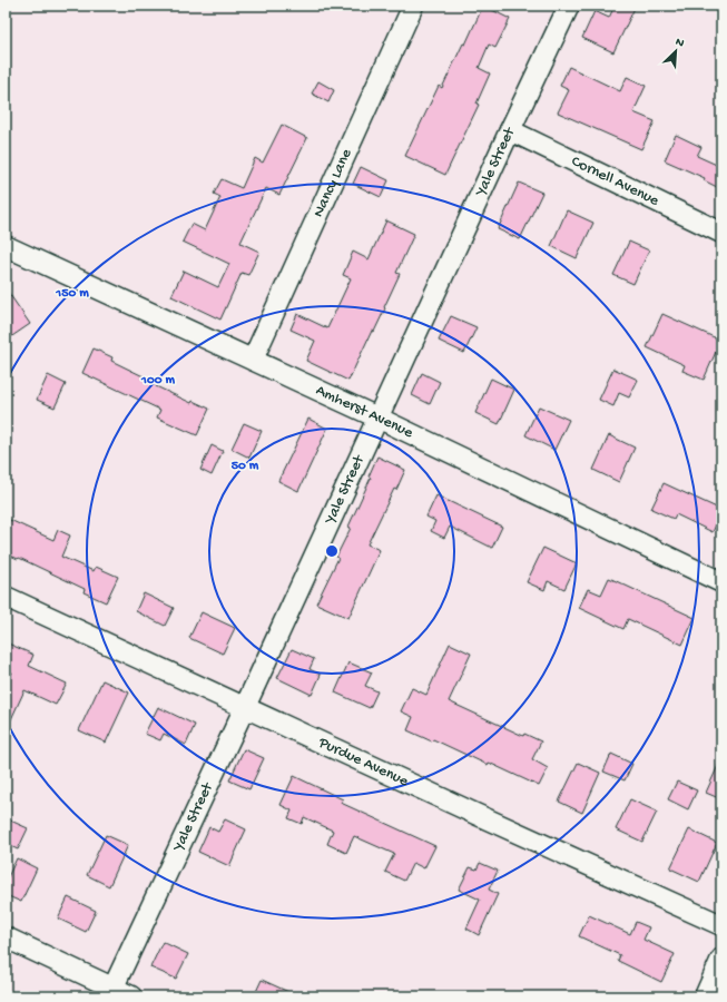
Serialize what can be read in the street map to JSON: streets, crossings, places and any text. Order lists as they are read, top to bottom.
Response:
{
  "streets": {
    "street": [
      "Yale Street",
      "Cornell Avenue",
      "Nancy Lane",
      "Amherst Avenue",
      "Purdue Avenue"
    ]
  },
  "crossings": [
    ["Yale Street", "Cornell Avenue"],
    ["Yale Street", "Amherst Avenue"],
    ["Yale Street", "Purdue Avenue"],
    ["Nancy Lane", "Amherst Avenue"]
  ],
  "north": "top right",
  "rings": ["150 m", "100 m", "50 m"]
}
